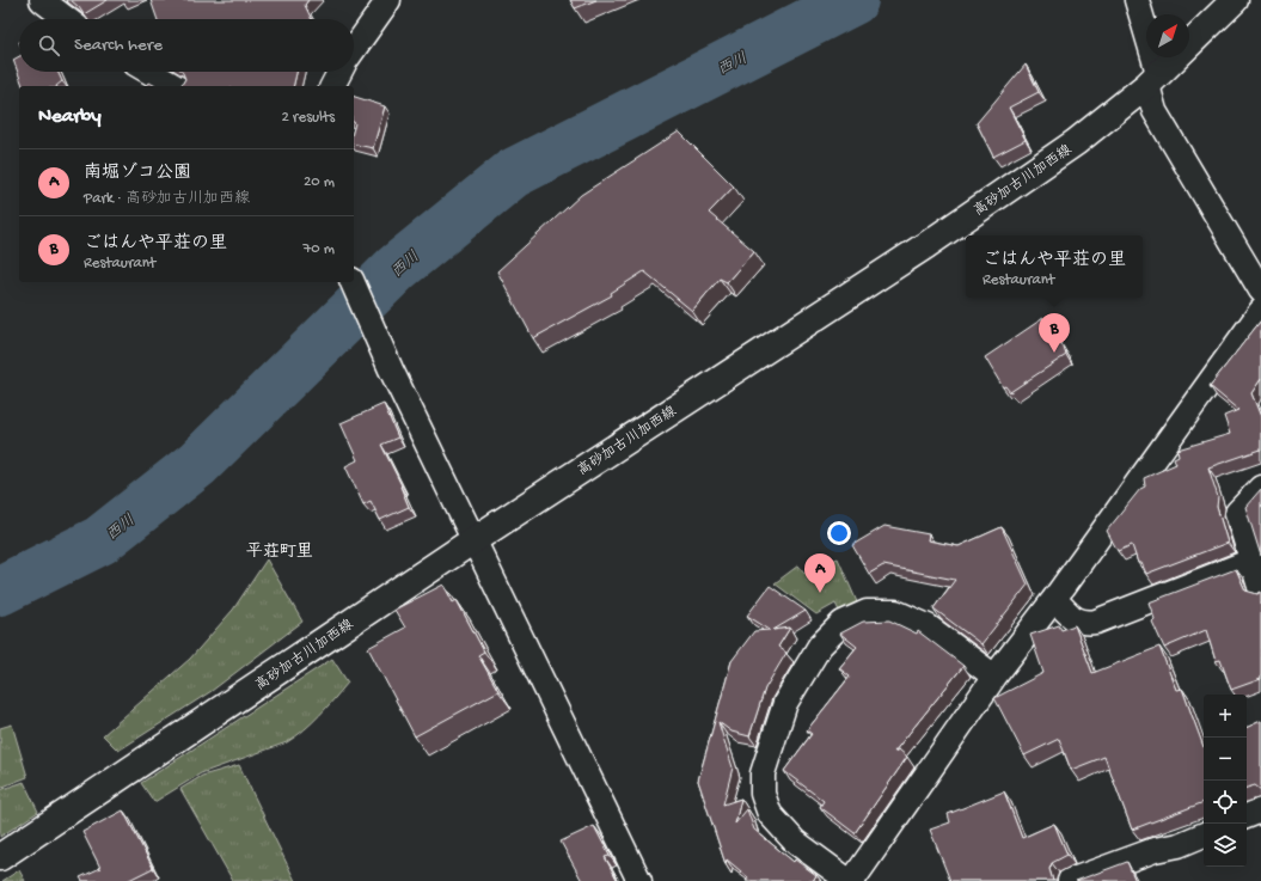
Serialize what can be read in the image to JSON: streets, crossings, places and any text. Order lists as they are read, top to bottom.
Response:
{
  "streets": {
    "main road": ["高砂加古川加西線"]
  },
  "districts": ["平荘町里"],
  "water": ["西川"],
  "north": "top right",
  "page": {
    "search": "Search here",
    "heading": ["Nearby", "2 results"],
    "list": [
      {
        "mark": "A",
        "name": "南堀ゾコ公園",
        "note": "Park · 高砂加古川加西線",
        "value": "20 m"
      },
      {
        "mark": "B",
        "name": "ごはんや平荘の里",
        "note": "Restaurant",
        "value": "70 m"
      }
    ],
    "popup": ["ごはんや平荘の里", "Restaurant"],
    "pins": ["B", "A"],
    "map_buttons": ["+", "−"]
  }
}
